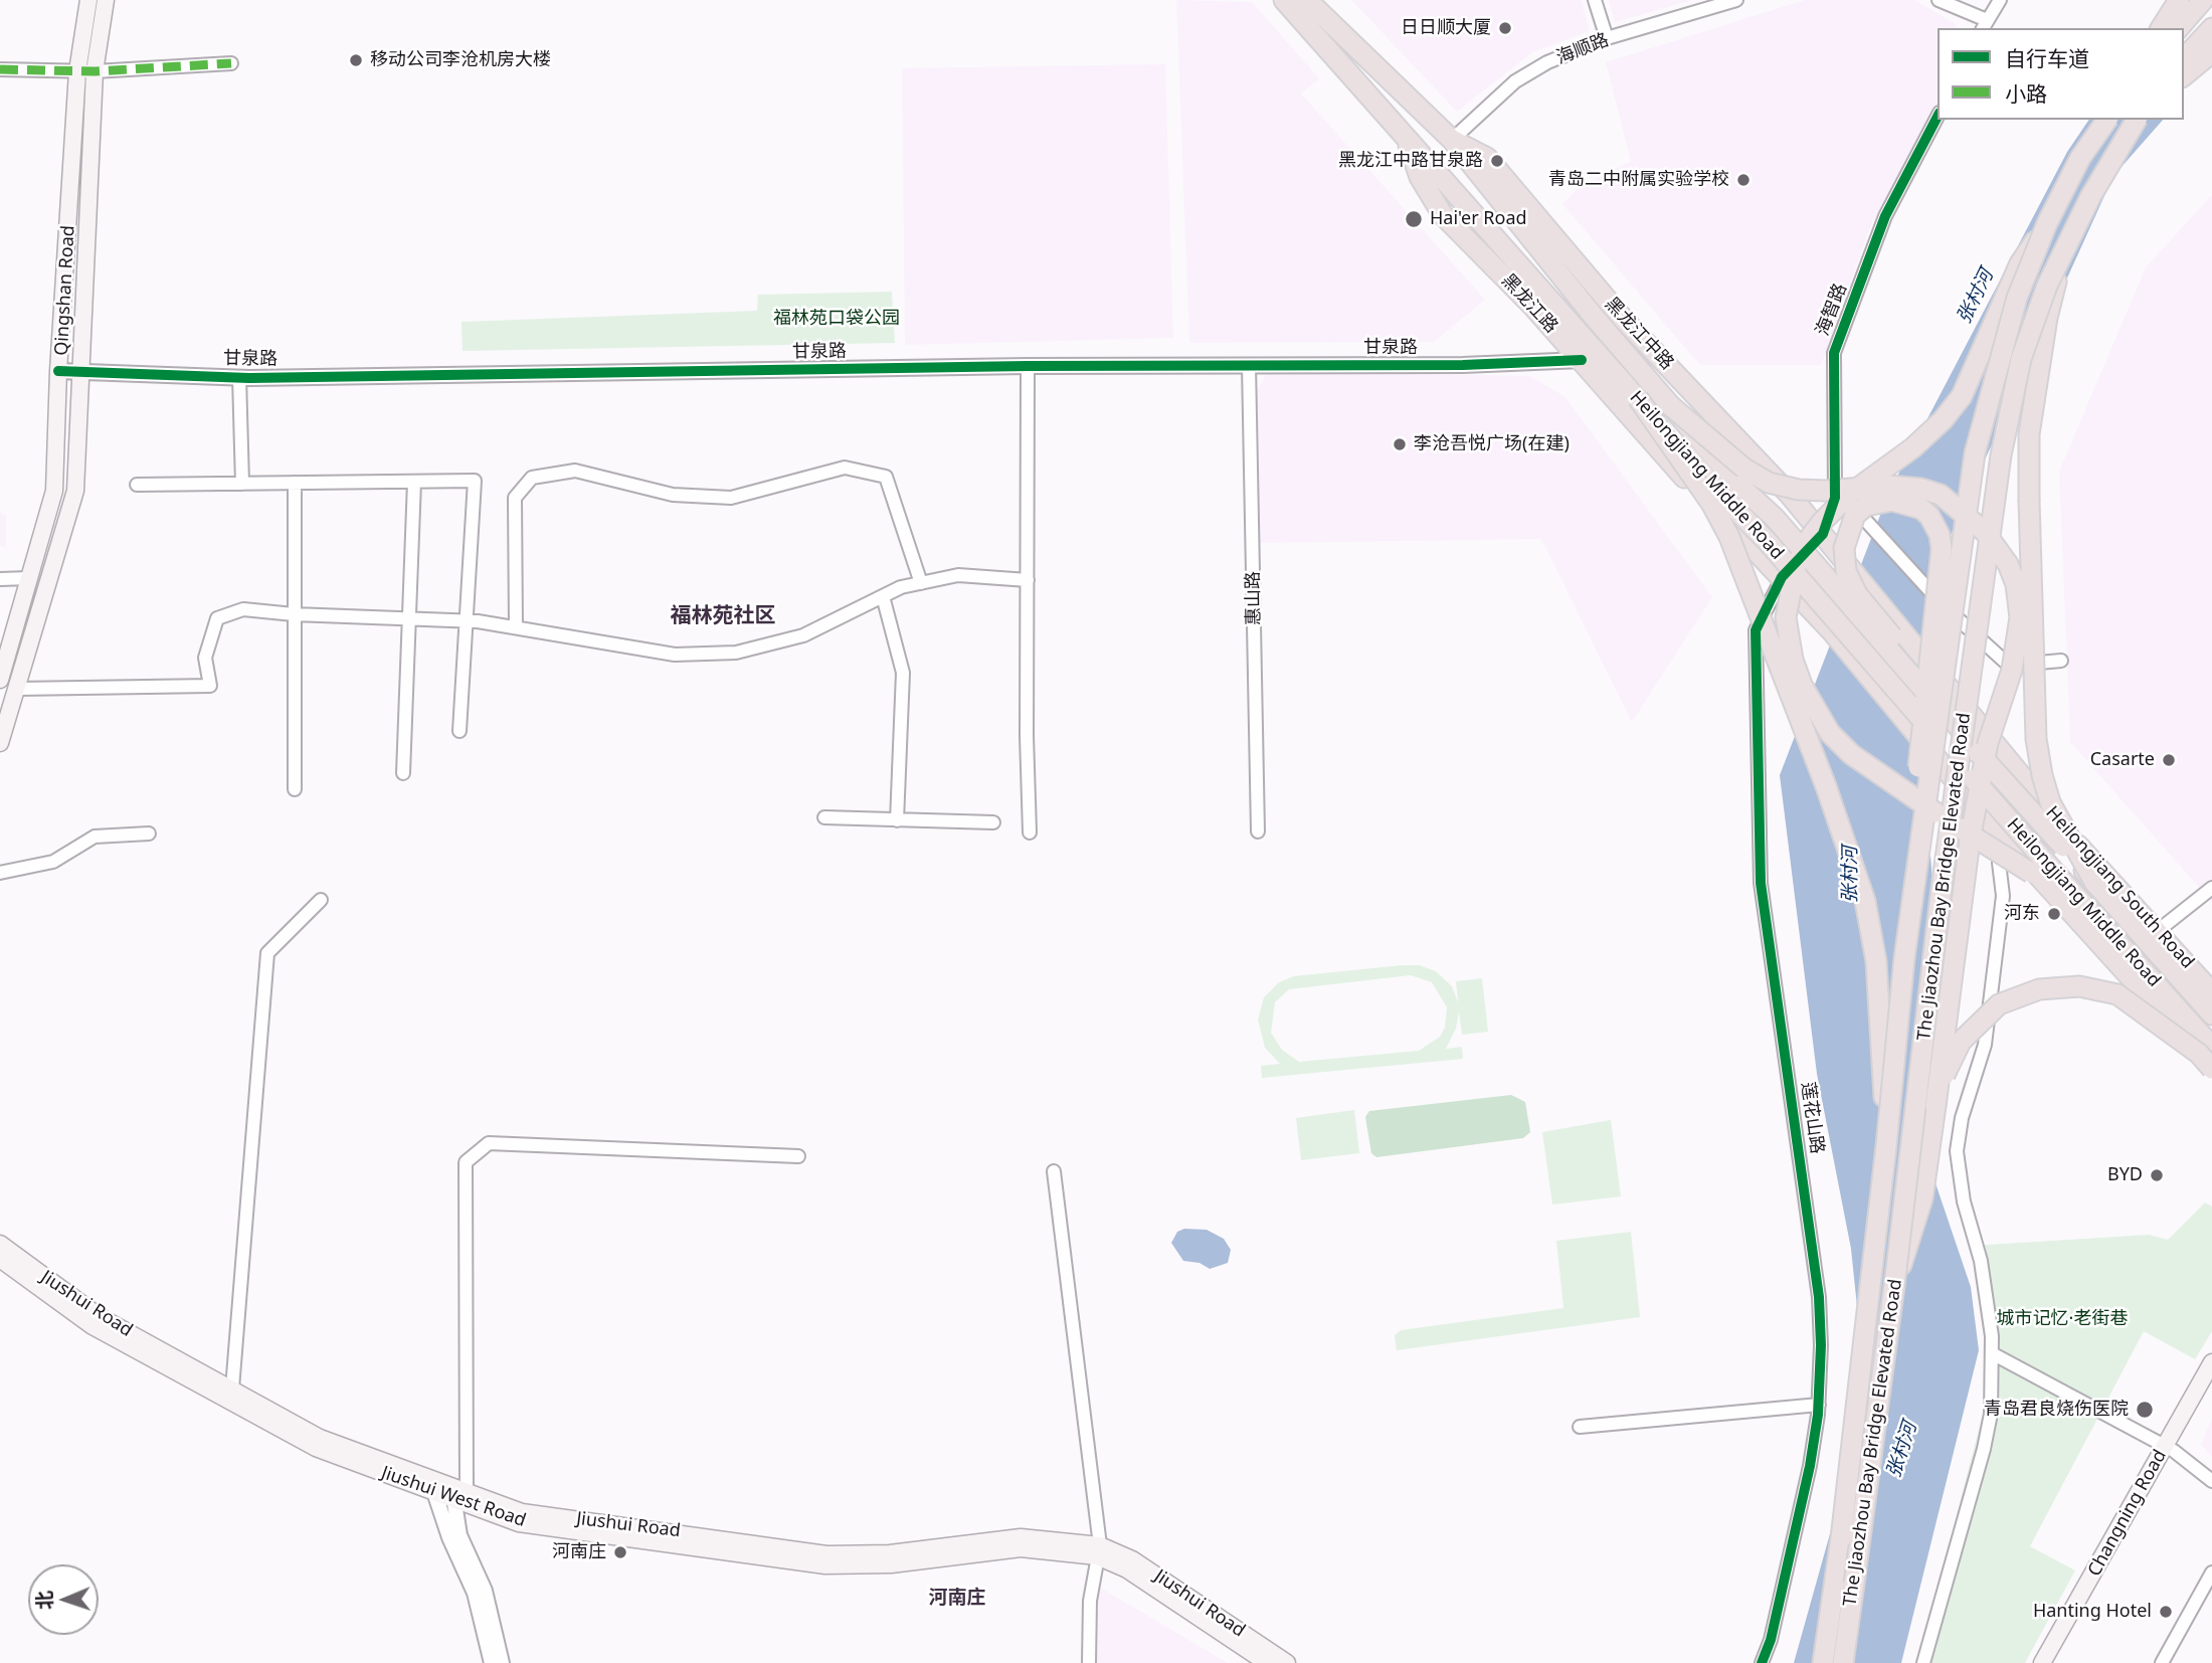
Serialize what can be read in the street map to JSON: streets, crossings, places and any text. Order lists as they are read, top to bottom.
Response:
{
  "streets": {
    "highway": [
      "黑龙江路",
      "黑龙江中路",
      "Heilongjiang Middle Road",
      "The Jiaozhou Bay Bridge Elevated Road",
      "Heilongjiang South Road"
    ],
    "main road": [
      "Qingshan Road",
      "Jiushui Road",
      "Jiushui West Road",
      "Changning Road"
    ],
    "street": [
      "海顺路",
      "海智路",
      "甘泉路",
      "惠山路",
      "莲花山路"
    ]
  },
  "crossings": [
    ["海顺路", "黑龙江中路"],
    ["海顺路", "Heilongjiang Middle Road"],
    ["Qingshan Road", "甘泉路"],
    ["黑龙江路", "甘泉路"],
    ["黑龙江路", "Heilongjiang Middle Road"],
    ["黑龙江路", "莲花山路"],
    ["海智路", "黑龙江中路"],
    ["海智路", "莲花山路"],
    ["黑龙江中路", "Heilongjiang Middle Road"],
    ["黑龙江中路", "Heilongjiang South Road"],
    ["黑龙江中路", "莲花山路"],
    ["甘泉路", "惠山路"],
    ["Jiushui Road", "Jiushui West Road"]
  ],
  "districts": ["福林苑社区", "河南庄"],
  "water": ["张村河"],
  "parks": ["福林苑口袋公园", "城市记忆·老街巷"],
  "places": [
    "日日顺大厦",
    "移动公司李沧机房大楼",
    "黑龙江中路甘泉路",
    "青岛二中附属实验学校",
    "Hai'er Road",
    "李沧吾悦广场(在建)",
    "Casarte",
    "河东",
    "BYD",
    "青岛君良烧伤医院",
    "河南庄",
    "Hanting Hotel"
  ],
  "legend": ["自行车道", "小路"],
  "north": "left"
}
